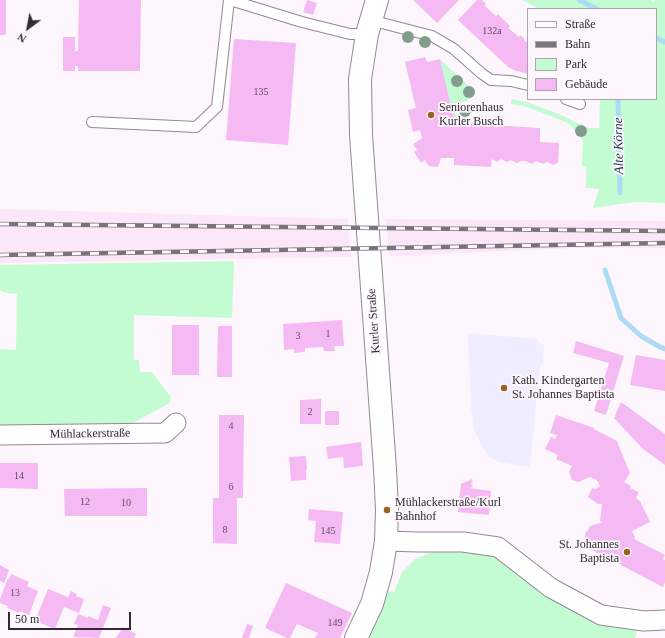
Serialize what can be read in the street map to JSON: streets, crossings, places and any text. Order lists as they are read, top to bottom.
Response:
{
  "streets": {
    "main road": ["Kurler Straße"],
    "street": ["Mühlackerstraße"]
  },
  "water": ["Alte Körne"],
  "places": [
    "Seniorenhaus Kurler Busch",
    "Kath. Kindergarten St. Johannes Baptista",
    "Mühlackerstraße/Kurl Bahnhof",
    "St. Johannes Baptista"
  ],
  "house_numbers": [
    "132a",
    "135",
    "1",
    "3",
    "2",
    "4",
    "14",
    "6",
    "12",
    "10",
    "8",
    "145",
    "13",
    "149"
  ],
  "legend": [
    "Straße",
    "Bahn",
    "Park",
    "Gebäude"
  ],
  "scale_bar": "50 m",
  "north": "bottom left"
}
